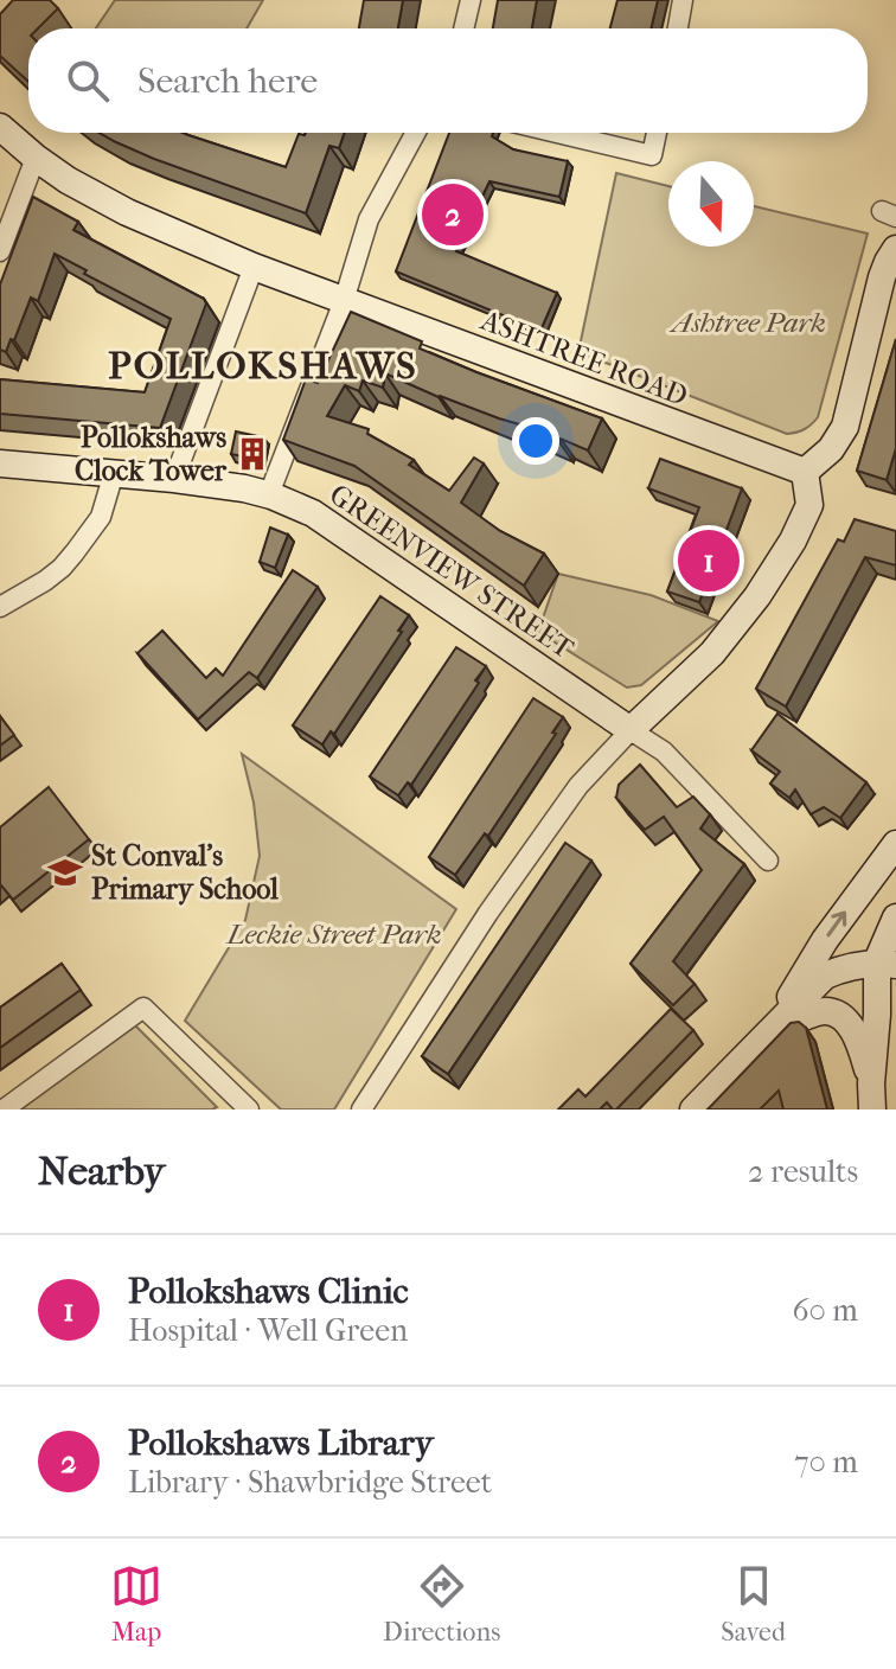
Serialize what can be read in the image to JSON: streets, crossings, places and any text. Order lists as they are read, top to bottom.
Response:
{
  "streets": {
    "street": ["ASHTREE ROAD", "GREENVIEW STREET"]
  },
  "districts": ["POLLOKSHAWS"],
  "parks": ["Ashtree Park", "Leckie Street Park"],
  "places": {
    "building": ["Pollokshaws Clock Tower"],
    "school or university": ["St Conval's Primary School"]
  },
  "north": "bottom",
  "page": {
    "search": "Search here",
    "pins": ["2", "1"],
    "heading": ["Nearby", "2 results"],
    "list": [
      {
        "mark": "1",
        "name": "Pollokshaws Clinic",
        "note": "Hospital · Well Green",
        "value": "60 m"
      },
      {
        "mark": "2",
        "name": "Pollokshaws Library",
        "note": "Library · Shawbridge Street",
        "value": "70 m"
      }
    ],
    "nav": ["Map", "Directions", "Saved"]
  }
}
